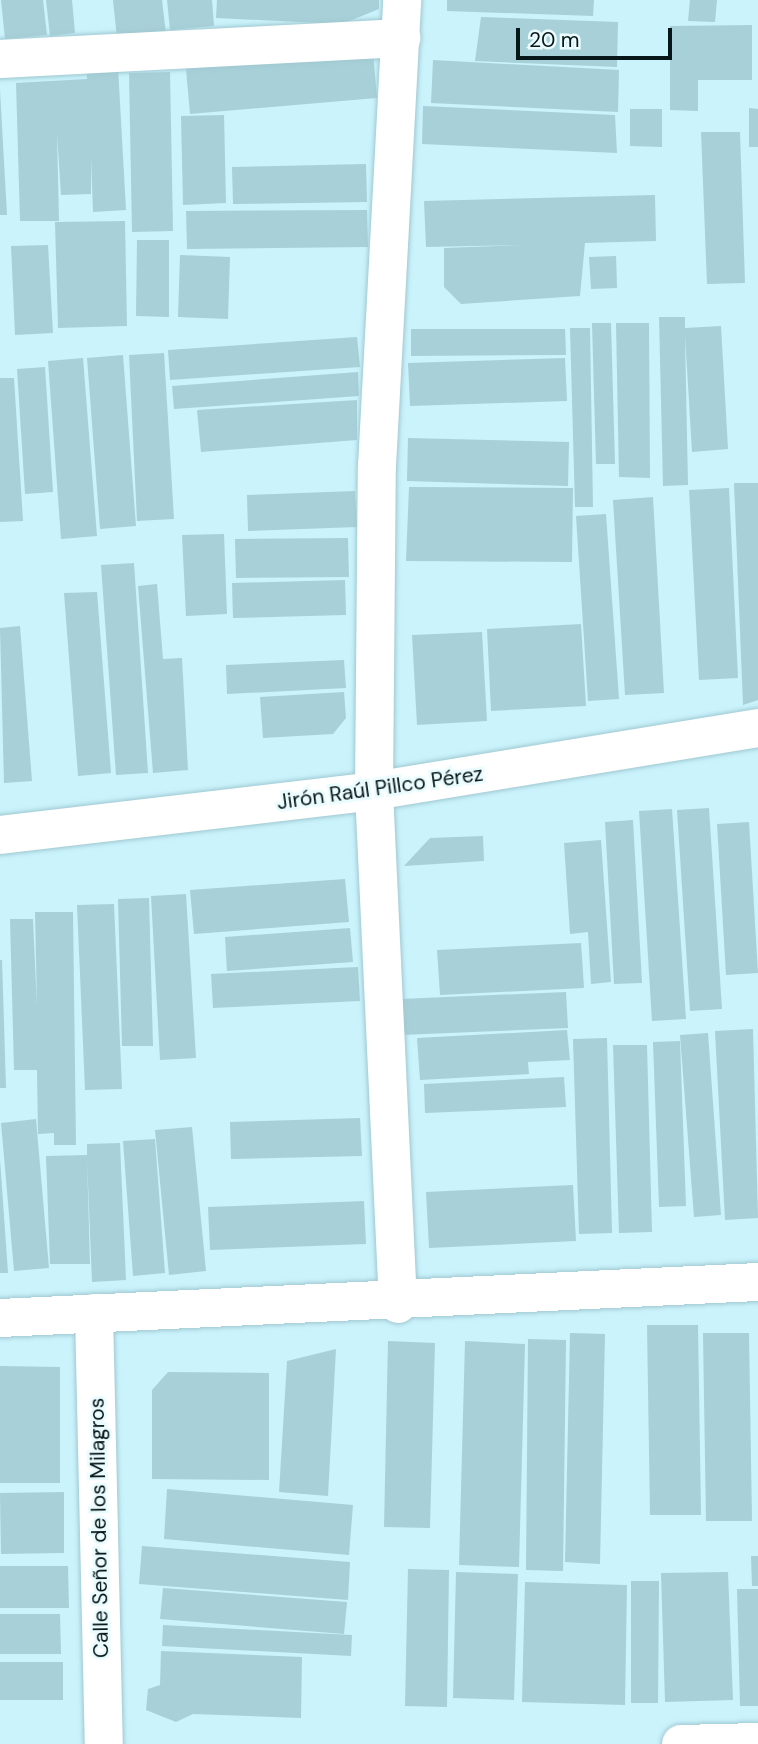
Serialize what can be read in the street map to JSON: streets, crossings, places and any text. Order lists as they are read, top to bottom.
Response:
{
  "streets": {
    "street": ["Jirón Raúl Pillco Pérez", "Calle Señor de los Milagros"]
  },
  "scale_bar": "20 m"
}
